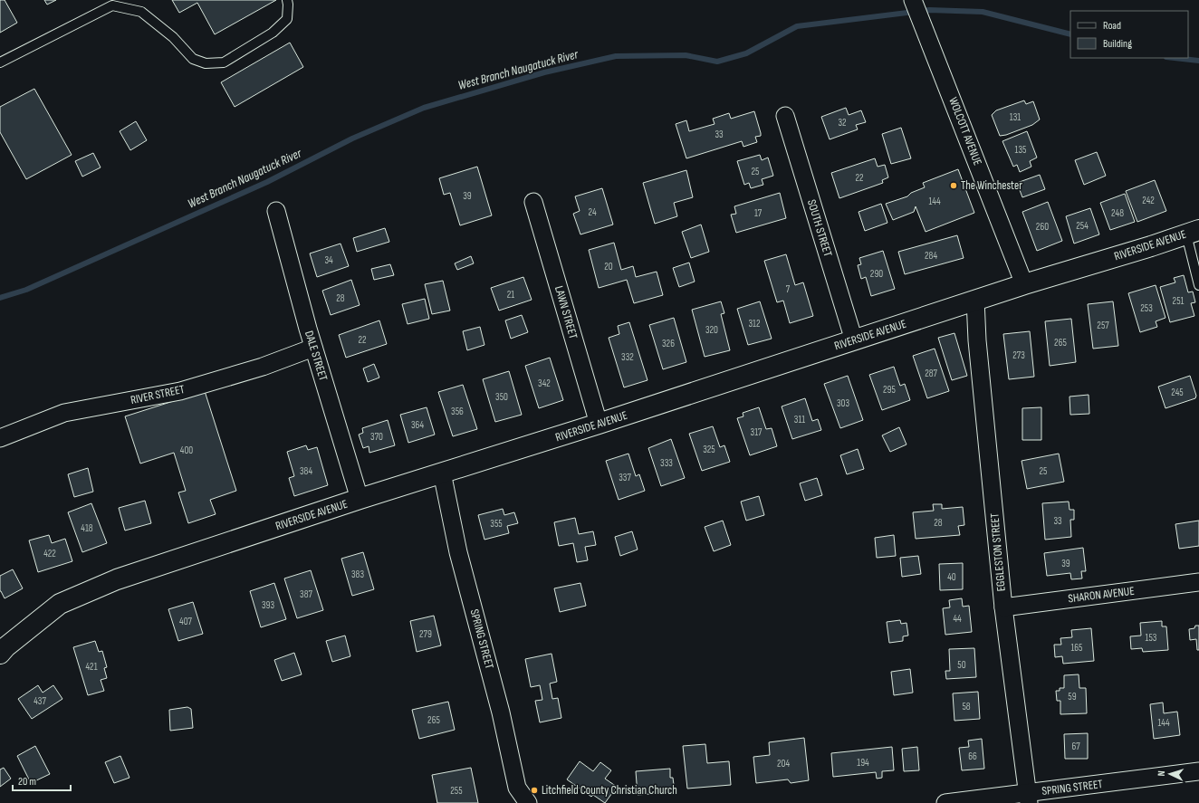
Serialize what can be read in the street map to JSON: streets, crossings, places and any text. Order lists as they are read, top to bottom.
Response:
{
  "streets": {
    "street": [
      "WOLCOTT AVENUE",
      "SOUTH STREET",
      "RIVERSIDE AVENUE",
      "LAWN STREET",
      "DALE STREET",
      "RIVER STREET",
      "EGGLESTON STREET",
      "SHARON AVENUE",
      "SPRING STREET"
    ]
  },
  "crossings": [
    ["WOLCOTT AVENUE", "RIVERSIDE AVENUE"],
    ["SOUTH STREET", "RIVERSIDE AVENUE"],
    ["RIVERSIDE AVENUE", "LAWN STREET"],
    ["RIVERSIDE AVENUE", "DALE STREET"],
    ["RIVERSIDE AVENUE", "EGGLESTON STREET"],
    ["RIVERSIDE AVENUE", "SPRING STREET"],
    ["DALE STREET", "RIVER STREET"],
    ["EGGLESTON STREET", "SHARON AVENUE"],
    ["EGGLESTON STREET", "SPRING STREET"]
  ],
  "water": ["West Branch Naugatuck River"],
  "places": ["The Winchester", "Litchfield County Christian Church"],
  "house_numbers": [
    "131",
    "32",
    "33",
    "135",
    "25",
    "22",
    "39",
    "242",
    "144",
    "24",
    "17",
    "248",
    "254",
    "260",
    "284",
    "34",
    "20",
    "290",
    "7",
    "21",
    "28",
    "251",
    "253",
    "312",
    "257",
    "320",
    "22",
    "265",
    "326",
    "273",
    "332",
    "287",
    "342",
    "295",
    "245",
    "350",
    "303",
    "356",
    "311",
    "364",
    "317",
    "370",
    "325",
    "400",
    "333",
    "384",
    "25",
    "337",
    "33",
    "28",
    "355",
    "418",
    "422",
    "39",
    "383",
    "40",
    "387",
    "393",
    "44",
    "407",
    "279",
    "153",
    "165",
    "50",
    "421",
    "59",
    "437",
    "58",
    "265",
    "144",
    "67",
    "66",
    "194",
    "204",
    "255"
  ],
  "legend": ["Road", "Building"],
  "scale_bar": "20 m",
  "north": "left"
}
